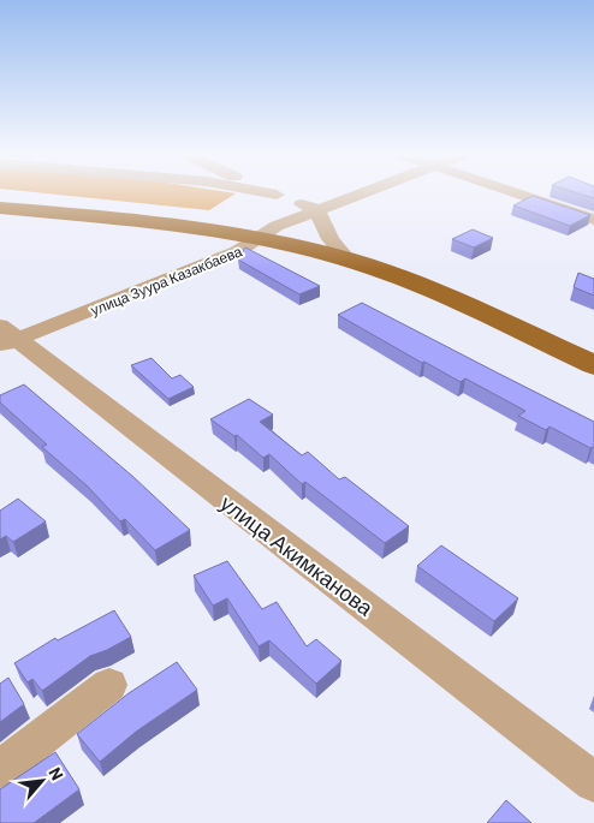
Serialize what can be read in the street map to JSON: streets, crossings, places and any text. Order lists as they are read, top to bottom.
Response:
{
  "streets": {
    "street": ["улица Зуура Казакбаева", "улица Акимканова"]
  },
  "crossings": [
    ["улица Зуура Казакбаева", "улица Акимканова"]
  ],
  "north": "top right"
}
